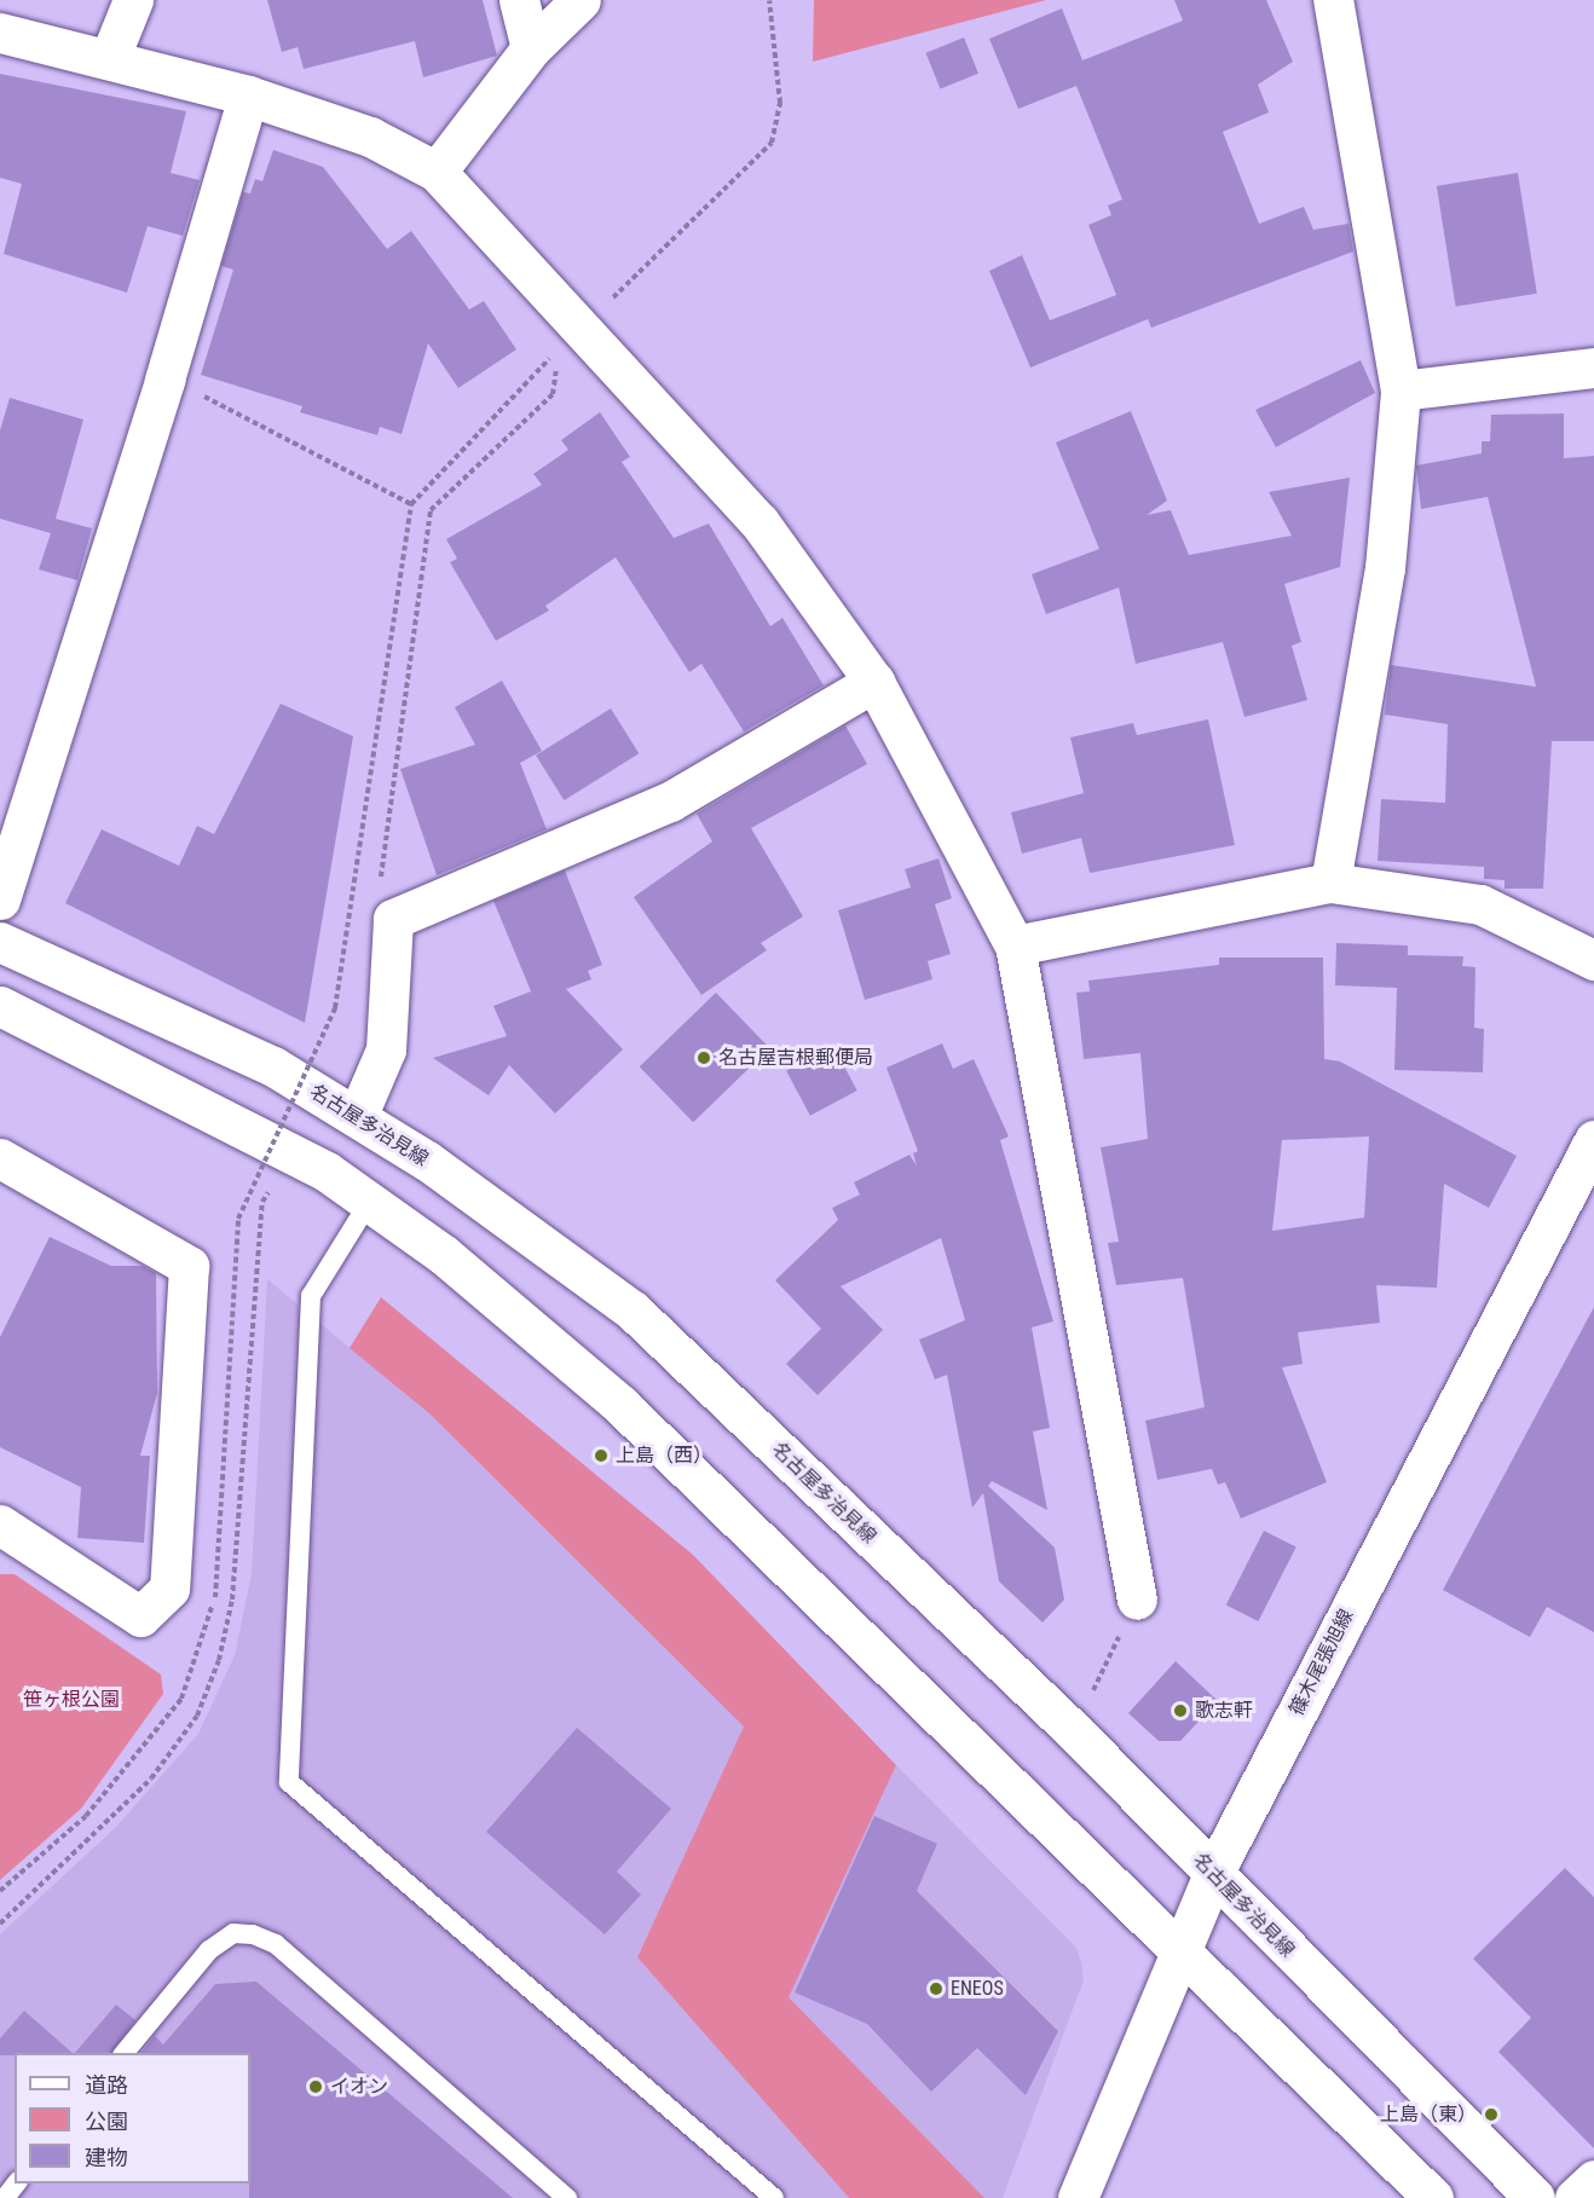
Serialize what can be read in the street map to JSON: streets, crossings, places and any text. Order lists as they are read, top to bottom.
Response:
{
  "streets": {
    "street": ["名古屋多治見線", "篠木尾張旭線"]
  },
  "crossings": [
    ["名古屋多治見線", "篠木尾張旭線"]
  ],
  "parks": ["笹ヶ根公園"],
  "places": [
    "名古屋吉根郵便局",
    "上島（西）",
    "歌志軒",
    "ENEOS",
    "イオン",
    "上島（東）"
  ],
  "legend": ["道路", "公園", "建物"]
}
